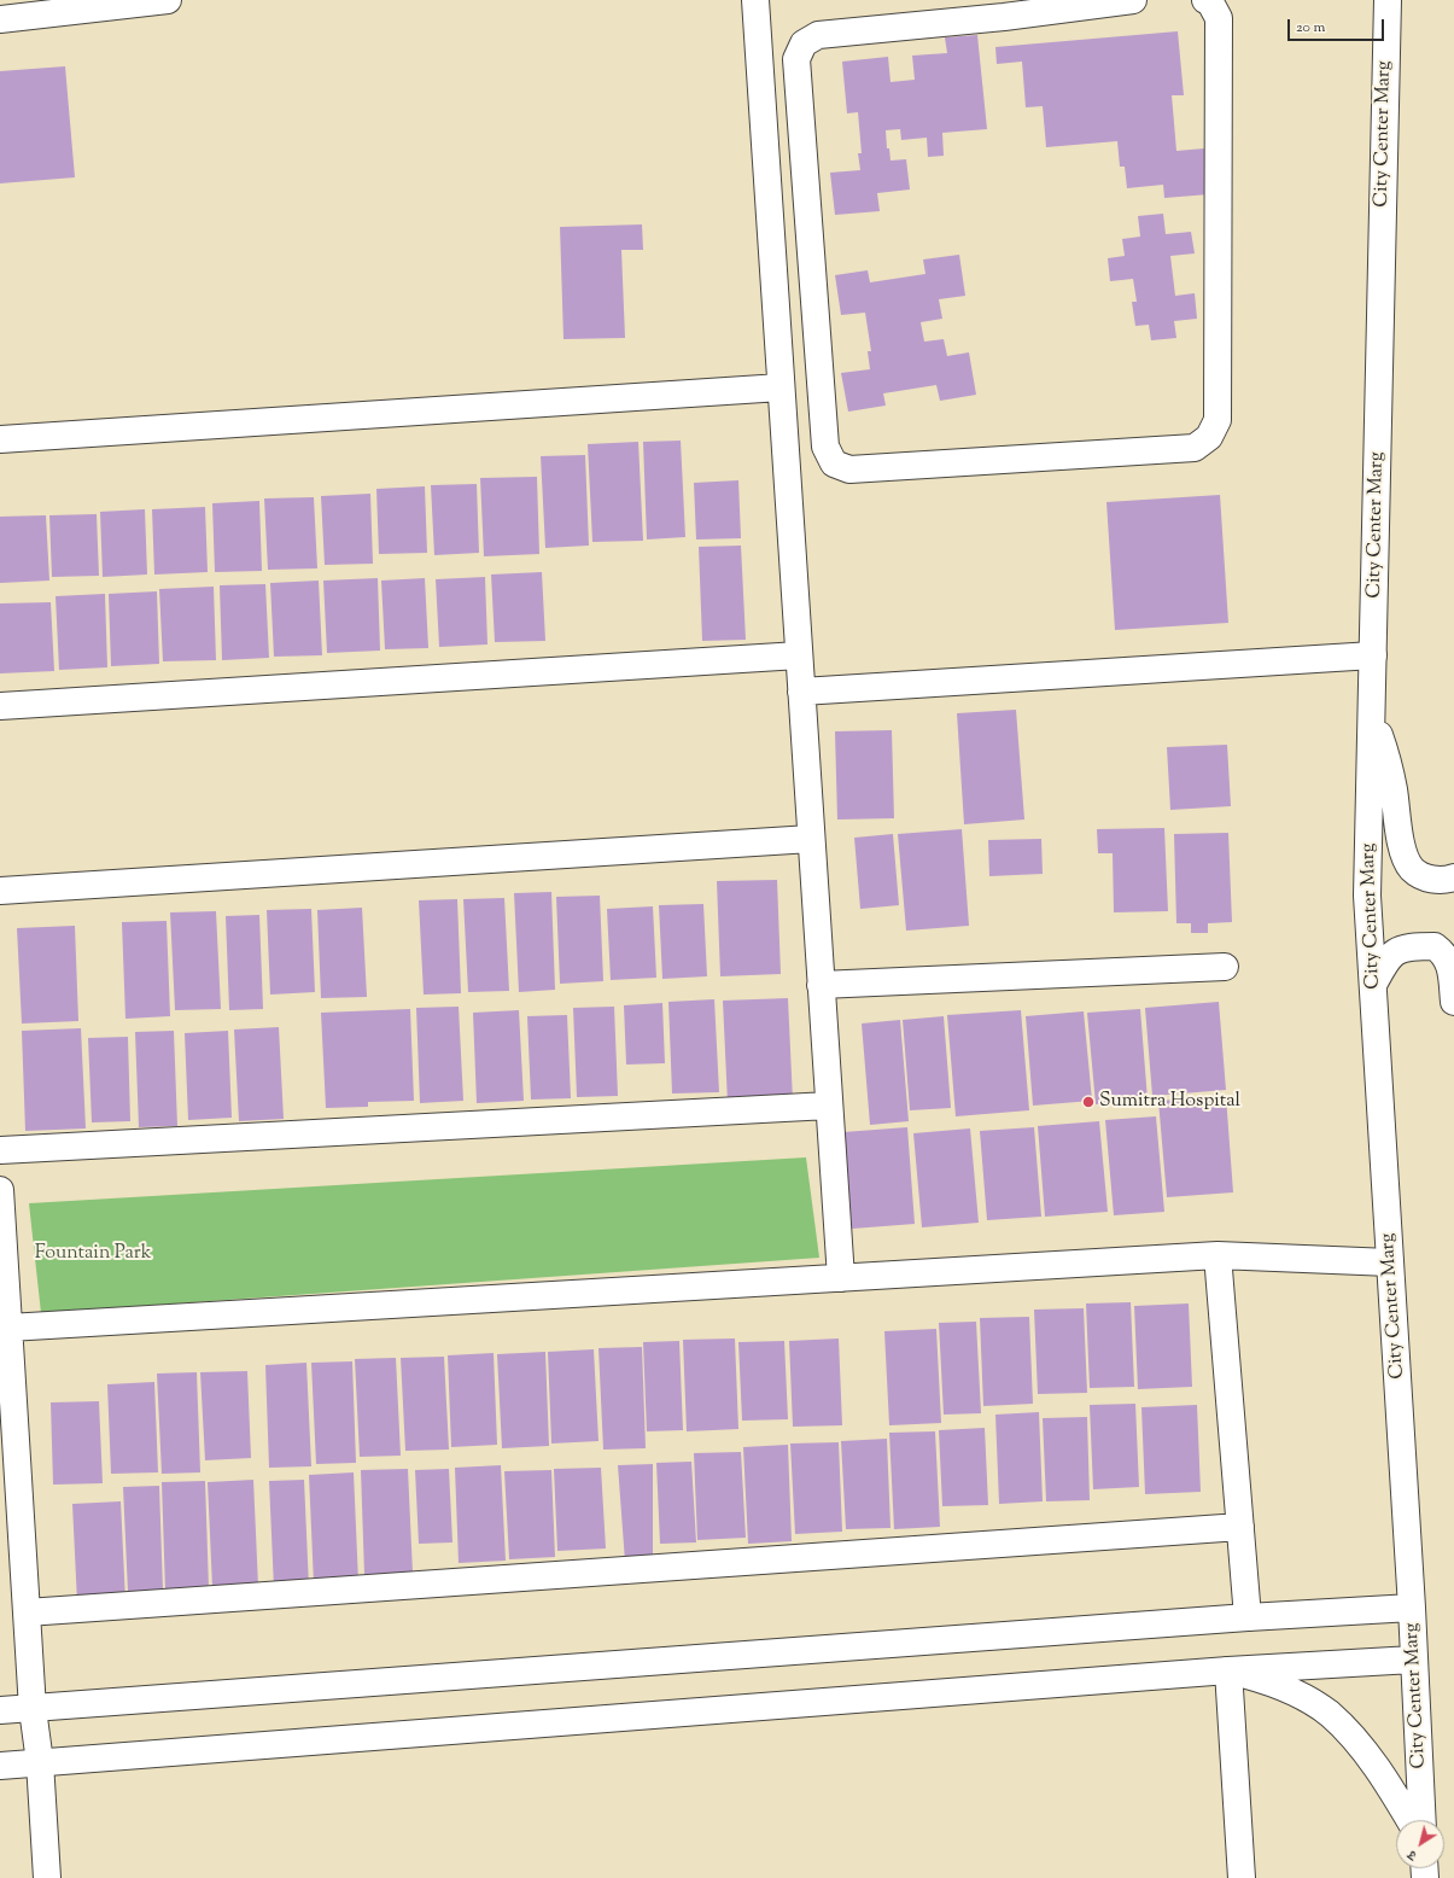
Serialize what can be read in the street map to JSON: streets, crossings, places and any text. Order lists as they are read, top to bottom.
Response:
{
  "streets": {
    "street": ["City Center Marg"]
  },
  "parks": ["Fountain Park"],
  "places": ["Sumitra Hospital"],
  "scale_bar": "20 m",
  "north": "bottom left"
}
